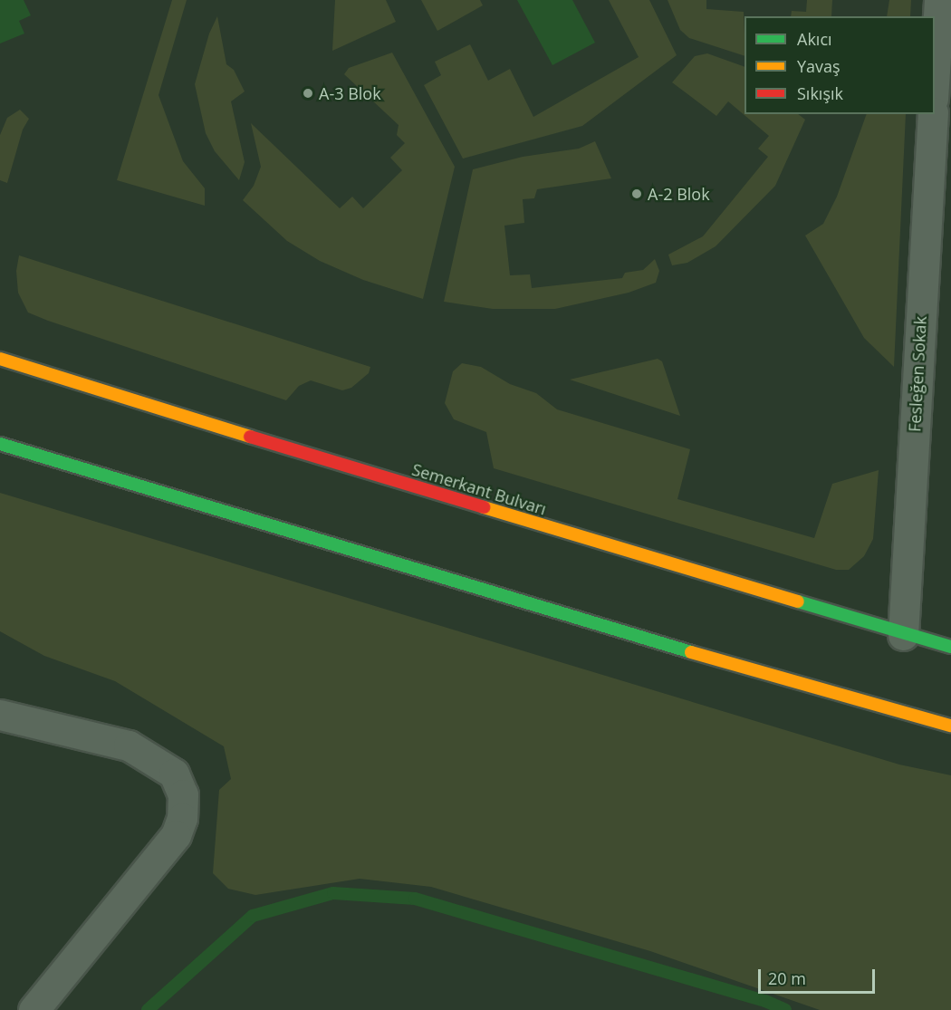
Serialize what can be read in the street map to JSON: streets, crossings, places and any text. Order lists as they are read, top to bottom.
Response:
{
  "streets": {
    "main road": ["Semerkant Bulvarı"],
    "street": ["Fesleğen Sokak"]
  },
  "crossings": [
    ["Fesleğen Sokak", "Semerkant Bulvarı"]
  ],
  "places": ["A-3 Blok", "A-2 Blok"],
  "legend": ["Akıcı", "Yavaş", "Sıkışık"],
  "scale_bar": "20 m"
}
